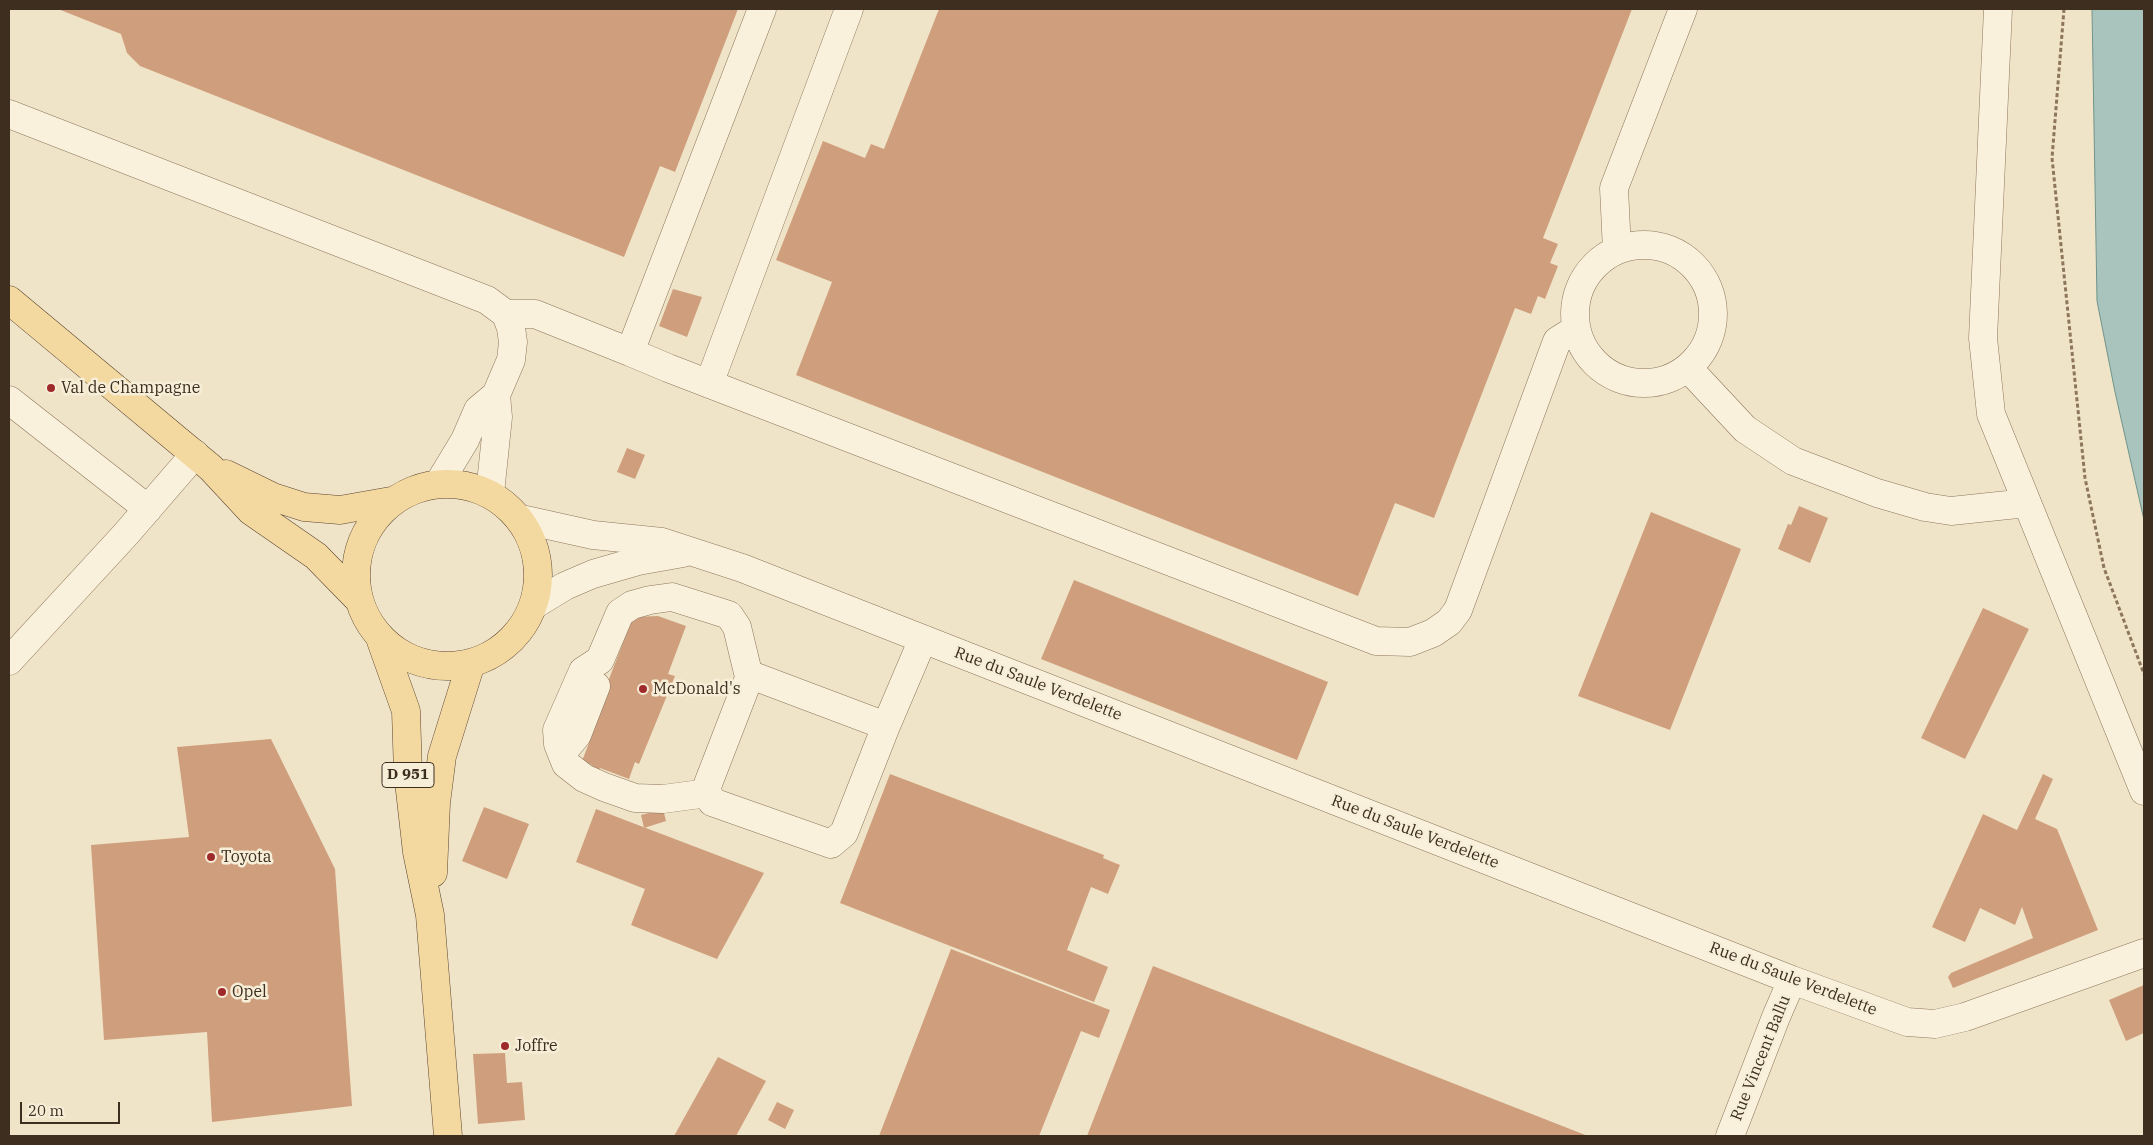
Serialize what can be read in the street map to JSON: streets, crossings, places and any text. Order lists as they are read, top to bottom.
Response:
{
  "streets": {
    "main road": ["D 951"],
    "street": ["Rue du Saule Verdelette", "Rue Vincent Ballu"]
  },
  "crossings": [
    ["Rue du Saule Verdelette", "Rue Vincent Ballu"]
  ],
  "places": [
    "Val de Champagne",
    "McDonald's",
    "Toyota",
    "Opel",
    "Joffre"
  ],
  "scale_bar": "20 m"
}
